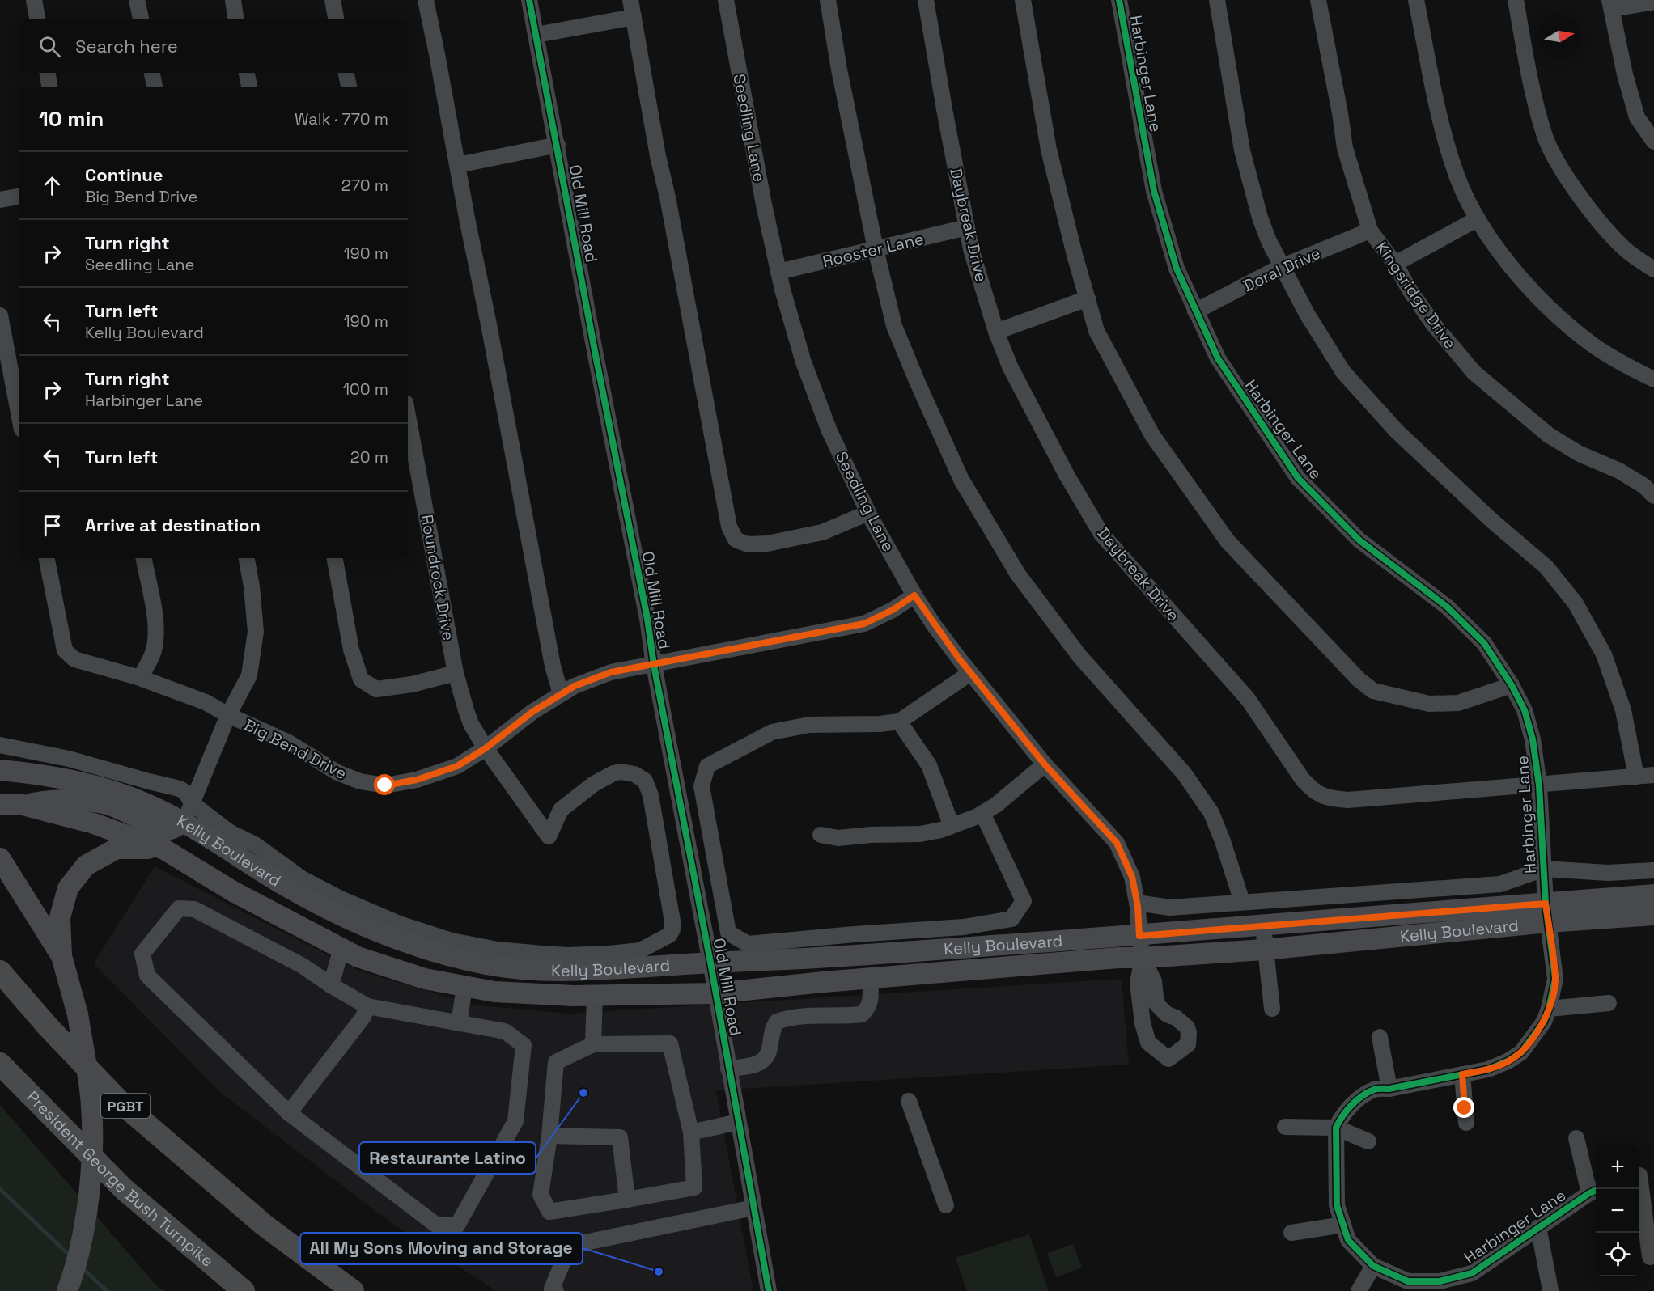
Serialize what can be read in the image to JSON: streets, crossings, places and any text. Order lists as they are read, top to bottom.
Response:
{
  "streets": {
    "highway": ["PGBT", "President George Bush Turnpike"],
    "main road": ["Kelly Boulevard"],
    "street": [
      "Harbinger Lane",
      "Seedling Lane",
      "Old Mill Road",
      "Daybreak Drive",
      "Rooster Lane",
      "Doral Drive",
      "Kingsridge Drive",
      "Roundrock Drive",
      "Big Bend Drive"
    ]
  },
  "crossings": [
    ["Harbinger Lane", "Daybreak Drive"],
    ["Harbinger Lane", "Doral Drive"],
    ["Harbinger Lane", "Kelly Boulevard"],
    ["Seedling Lane", "Rooster Lane"],
    ["Seedling Lane", "Big Bend Drive"],
    ["Seedling Lane", "Kelly Boulevard"],
    ["Old Mill Road", "Big Bend Drive"],
    ["Old Mill Road", "Kelly Boulevard"],
    ["Daybreak Drive", "Rooster Lane"],
    ["Doral Drive", "Kingsridge Drive"],
    ["Roundrock Drive", "Big Bend Drive"]
  ],
  "places": ["Restaurante Latino", "All My Sons Moving and Storage"],
  "north": "right",
  "page": {
    "search": "Search here",
    "heading": ["10 min", "Walk · 770 m"],
    "list": [
      ["Continue", "Big Bend Drive", "270 m"],
      ["Turn right", "Seedling Lane", "190 m"],
      ["Turn left", "Kelly Boulevard", "190 m"],
      ["Turn right", "Harbinger Lane", "100 m"],
      ["Turn left", "20 m"],
      "Arrive at destination"
    ],
    "map_buttons": ["+", "−"]
  }
}
